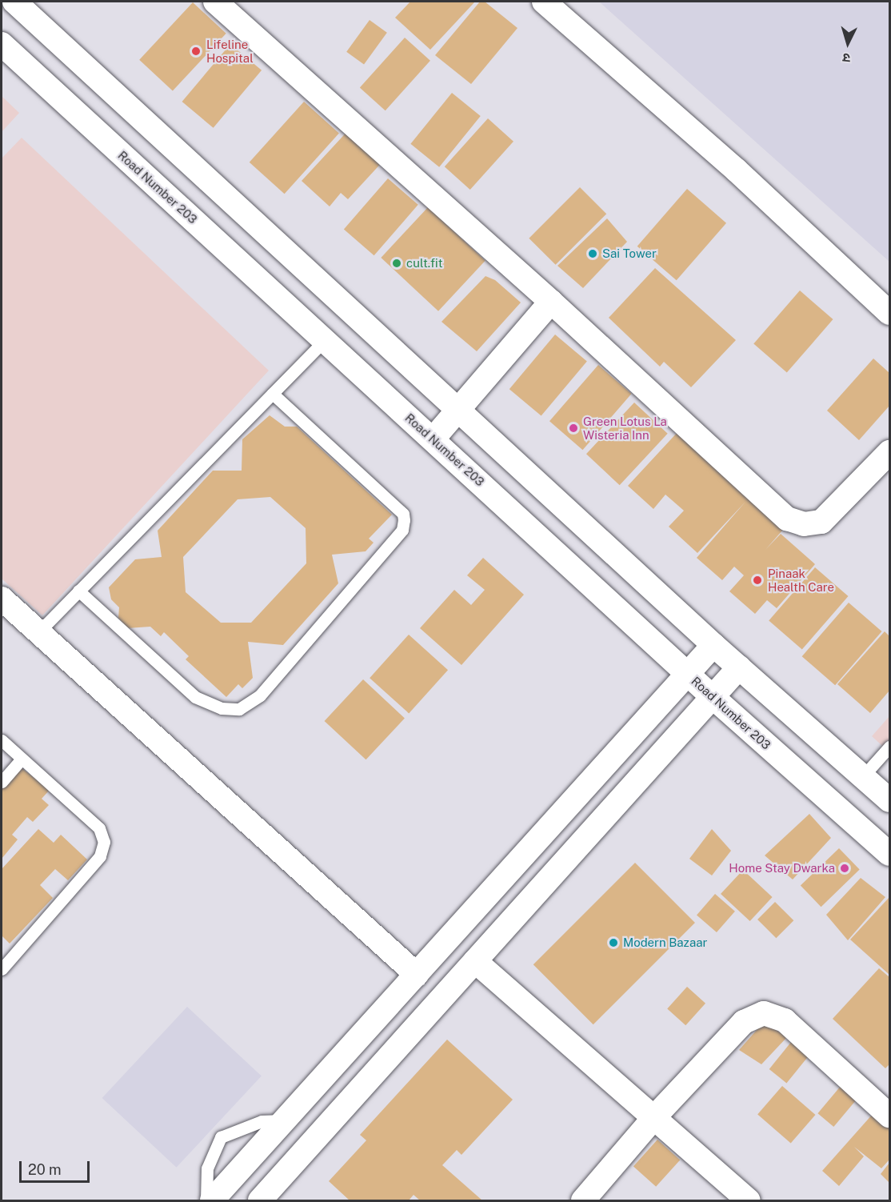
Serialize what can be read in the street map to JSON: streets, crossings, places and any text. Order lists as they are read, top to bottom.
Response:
{
  "streets": {
    "street": ["Road Number 203"]
  },
  "places": [
    "Lifeline Hospital",
    "Sai Tower",
    "cult.fit",
    "Green Lotus La Wisteria Inn",
    "Pinaak Health Care",
    "Home Stay Dwarka",
    "Modern Bazaar"
  ],
  "scale_bar": "20 m",
  "north": "bottom"
}
